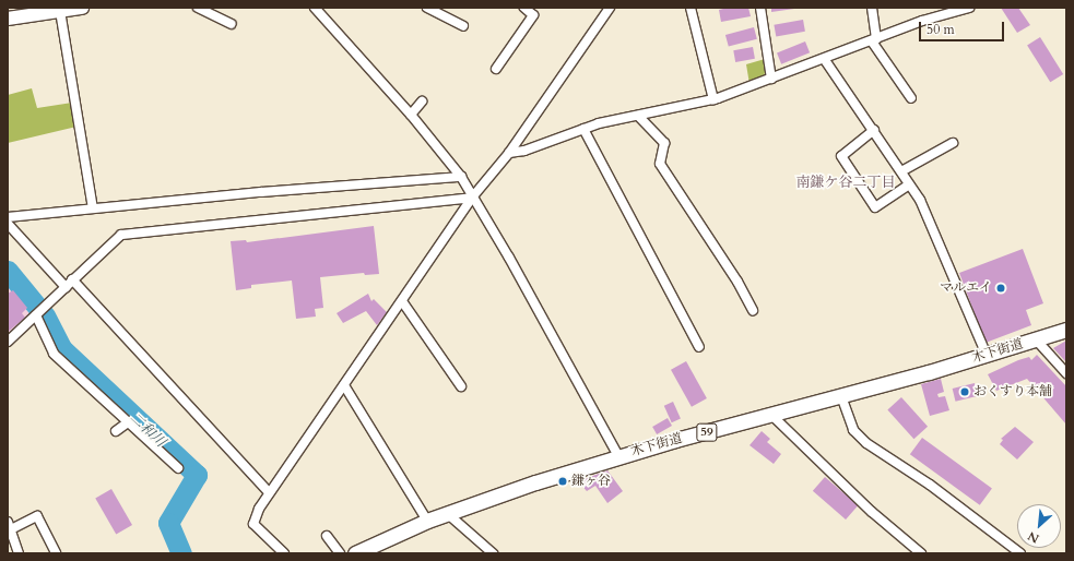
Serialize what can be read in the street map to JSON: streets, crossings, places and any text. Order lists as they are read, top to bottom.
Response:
{
  "streets": {
    "main road": ["木下街道", "59"]
  },
  "districts": ["南鎌ケ谷二丁目"],
  "water": ["二和川"],
  "places": ["マルエイ", "おくすり本舗", "鎌ヶ谷"],
  "scale_bar": "50 m",
  "north": "bottom left"
}
